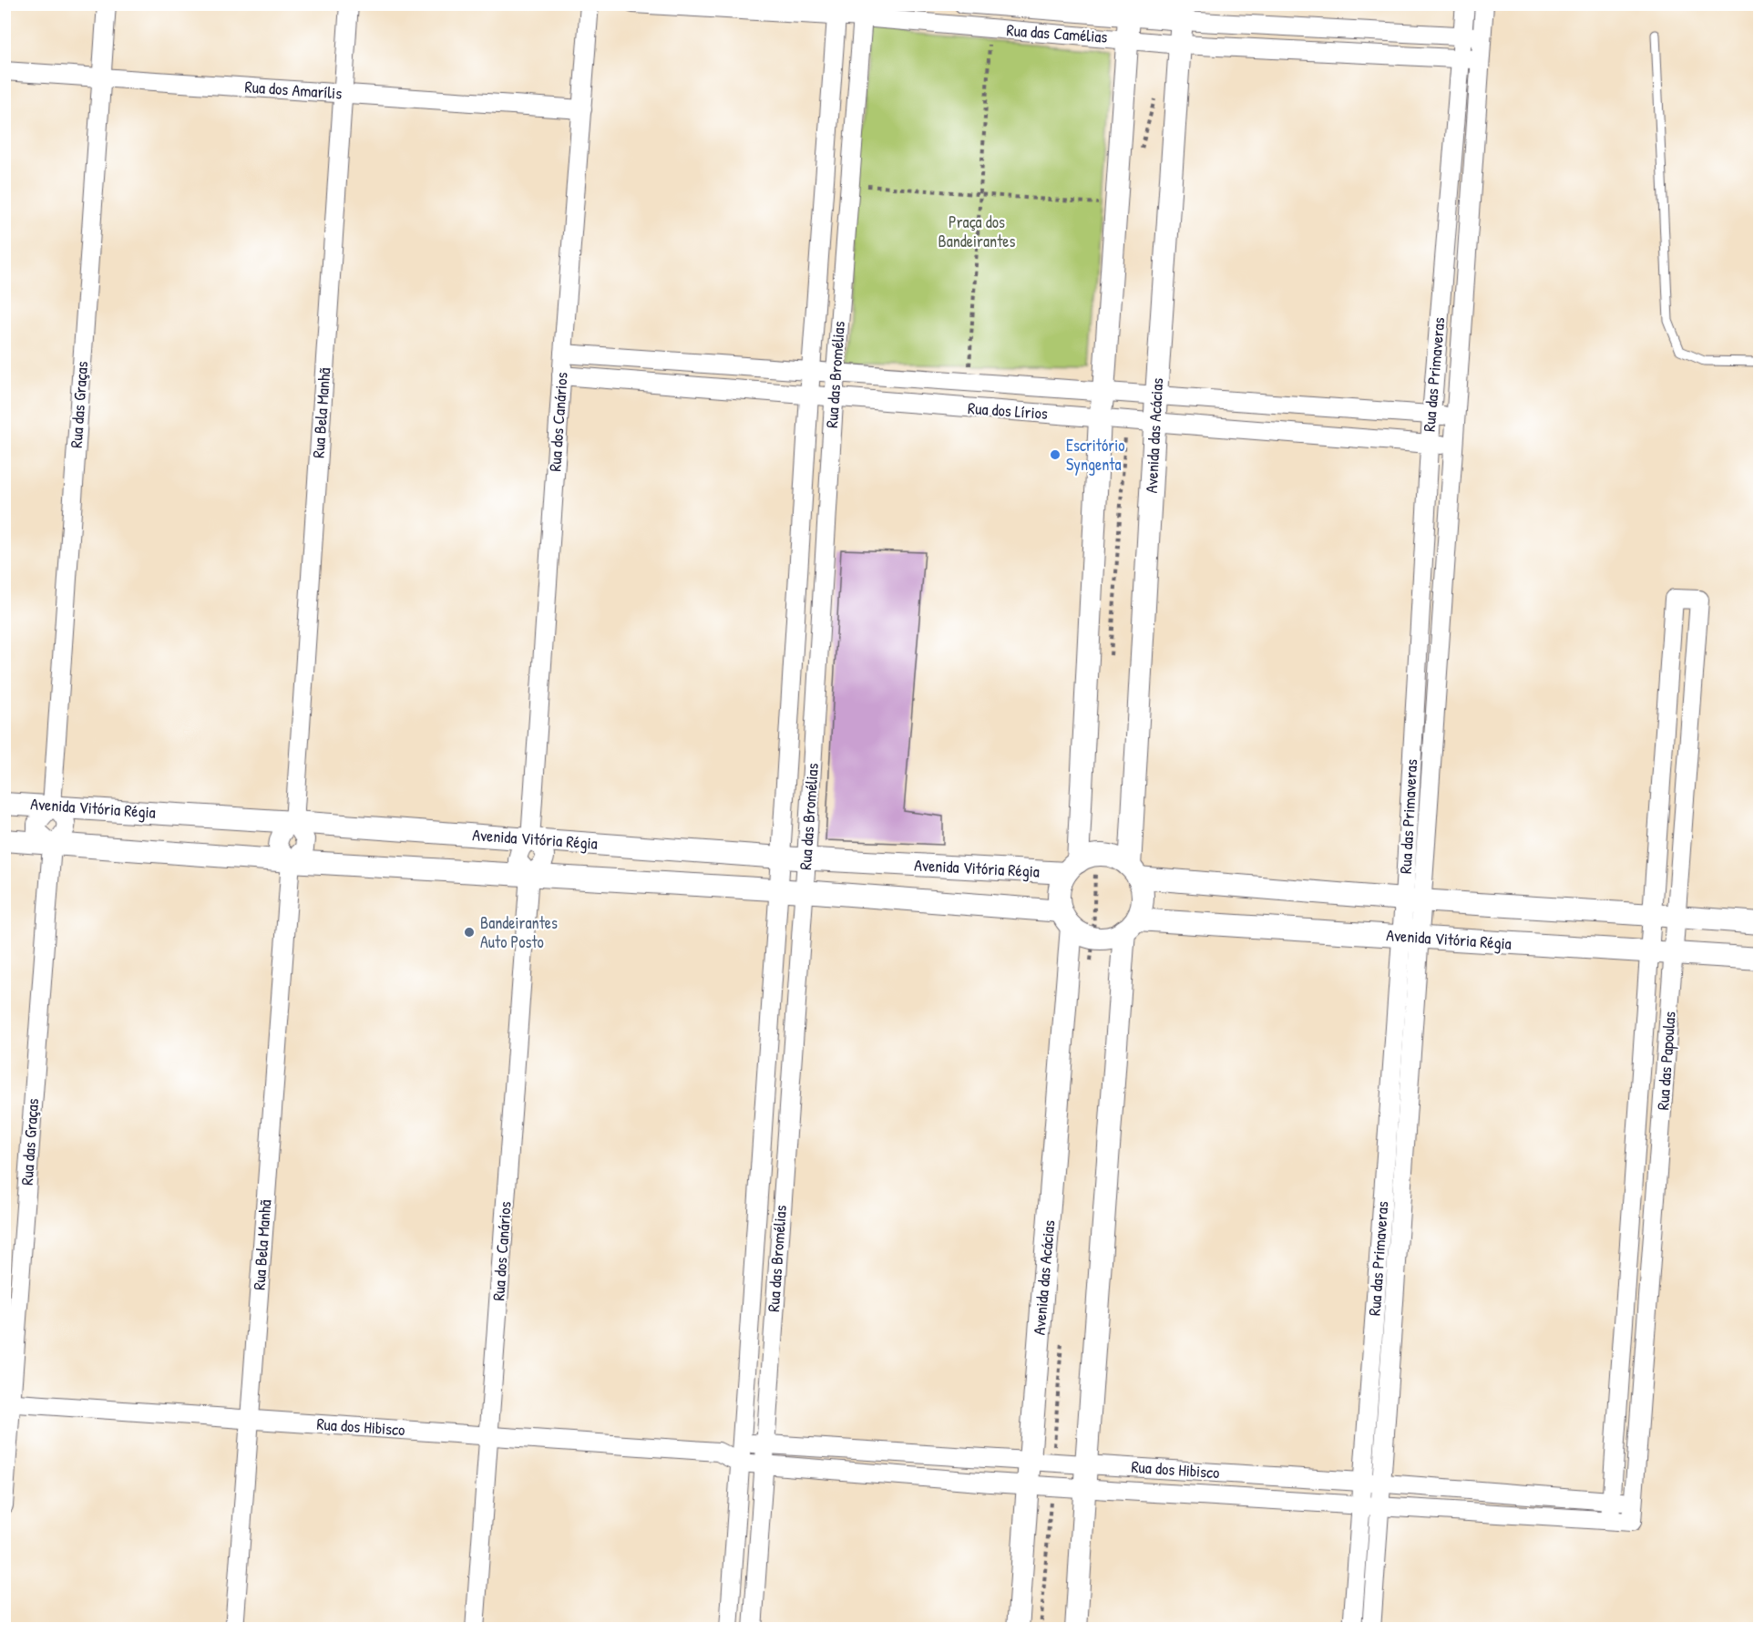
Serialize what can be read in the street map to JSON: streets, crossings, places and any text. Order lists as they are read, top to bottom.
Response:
{
  "streets": {
    "street": [
      "Rua das Camélias",
      "Rua dos Amarílis",
      "Rua das Bromélias",
      "Rua das Primaveras",
      "Rua das Graças",
      "Rua dos Lírios",
      "Rua Bela Manhã",
      "Rua dos Canários",
      "Avenida das Acácias",
      "Avenida Vitória Régia",
      "Rua das Papoulas",
      "Rua dos Hibisco"
    ]
  },
  "crossings": [
    ["Rua das Camélias", "Rua das Bromélias"],
    ["Rua das Camélias", "Rua das Primaveras"],
    ["Rua das Camélias", "Avenida das Acácias"],
    ["Rua dos Amarílis", "Rua das Graças"],
    ["Rua dos Amarílis", "Rua Bela Manhã"],
    ["Rua dos Amarílis", "Rua dos Canários"],
    ["Rua das Bromélias", "Rua dos Lírios"],
    ["Rua das Bromélias", "Avenida Vitória Régia"],
    ["Rua das Bromélias", "Rua dos Hibisco"],
    ["Rua das Primaveras", "Rua dos Lírios"],
    ["Rua das Primaveras", "Avenida Vitória Régia"],
    ["Rua das Primaveras", "Rua dos Hibisco"],
    ["Rua das Graças", "Avenida Vitória Régia"],
    ["Rua das Graças", "Rua dos Hibisco"],
    ["Rua dos Lírios", "Rua dos Canários"],
    ["Rua dos Lírios", "Avenida das Acácias"],
    ["Rua Bela Manhã", "Avenida Vitória Régia"],
    ["Rua Bela Manhã", "Rua dos Hibisco"],
    ["Rua dos Canários", "Avenida Vitória Régia"],
    ["Rua dos Canários", "Rua dos Hibisco"],
    ["Avenida das Acácias", "Avenida Vitória Régia"],
    ["Avenida das Acácias", "Rua dos Hibisco"],
    ["Avenida Vitória Régia", "Rua das Papoulas"],
    ["Rua das Papoulas", "Rua dos Hibisco"]
  ],
  "parks": ["Praça dos Bandeirantes"],
  "places": ["Escritório Syngenta", "Bandeirantes Auto Posto"]
}
